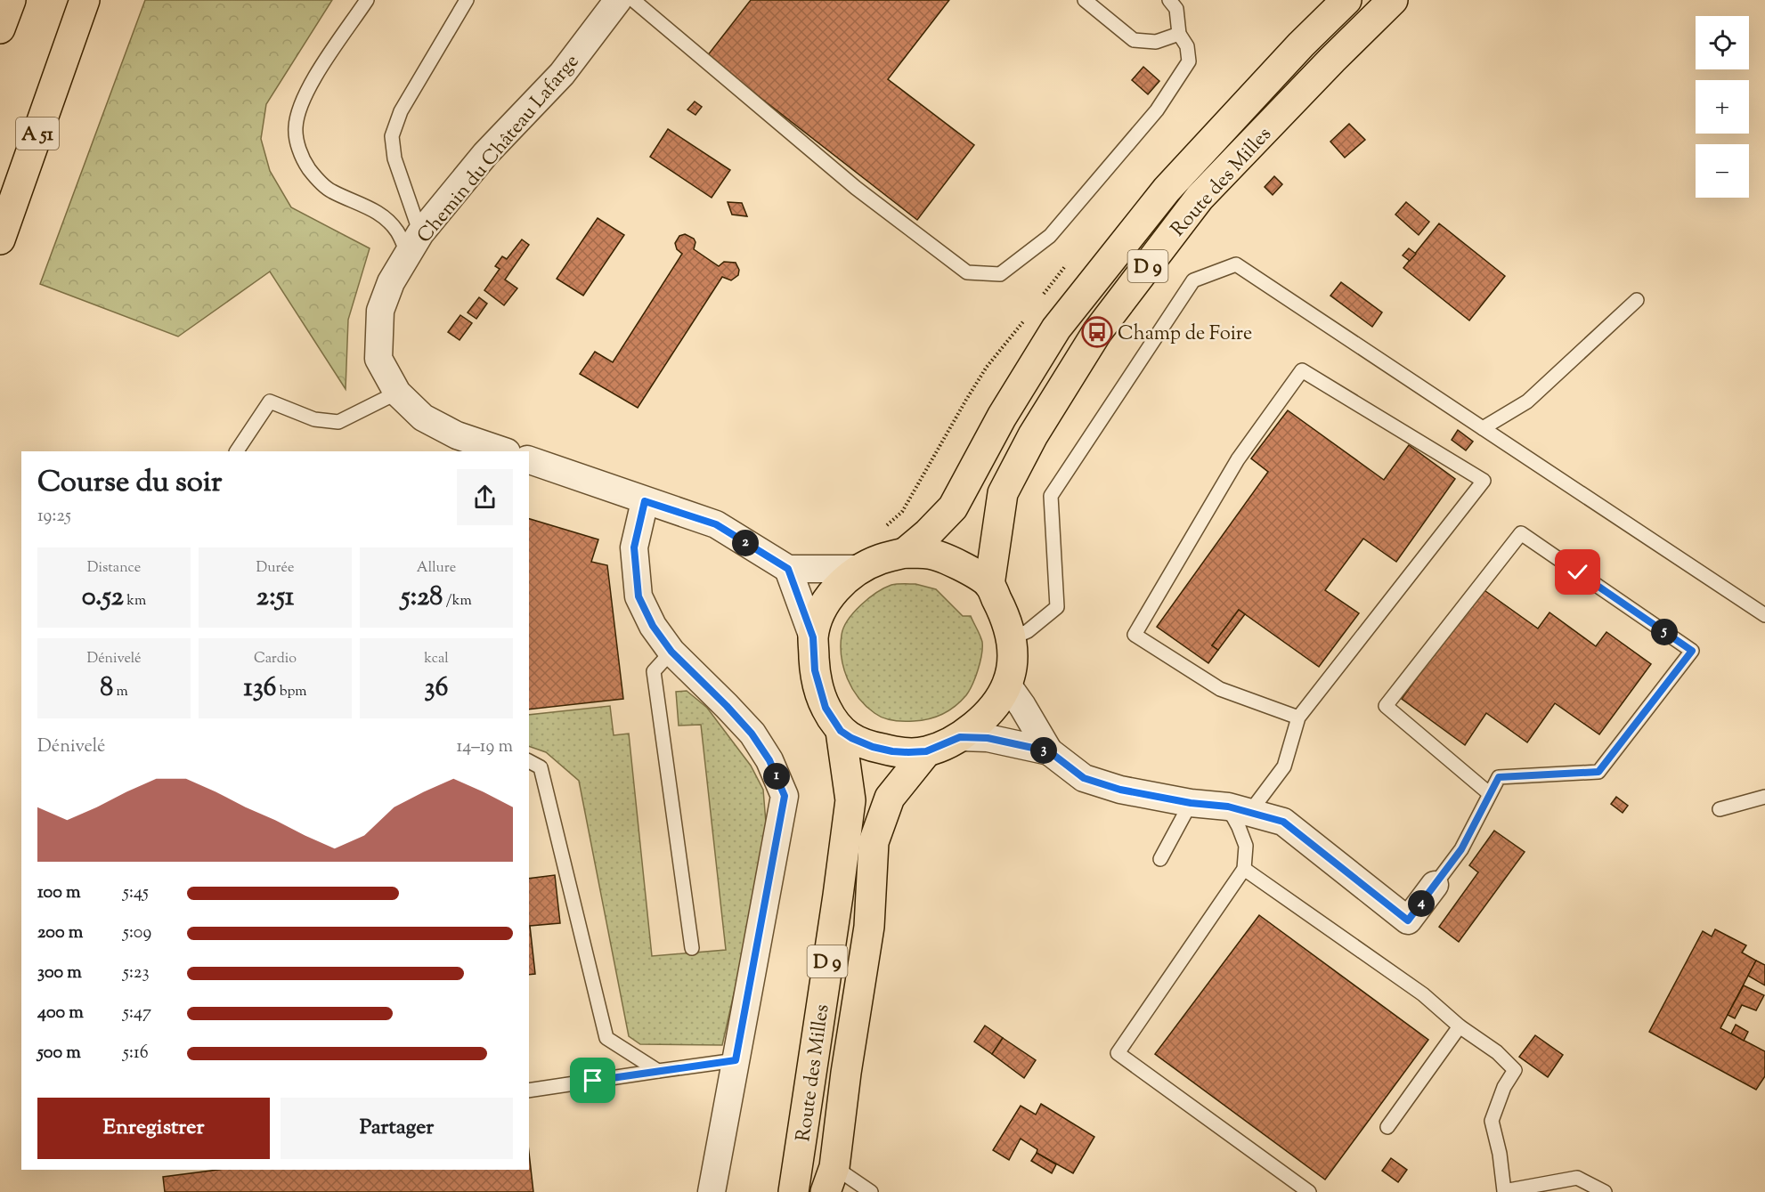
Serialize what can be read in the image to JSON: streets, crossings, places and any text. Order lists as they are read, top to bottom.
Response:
{
  "streets": {
    "main road": ["A 51", "Route des Milles", "D 9"],
    "street": ["Chemin du Château Lafarge"]
  },
  "places": {
    "bus stop": ["Champ de Foire"]
  },
  "page": {
    "map_buttons": ["+", "−"],
    "heading": ["Course du soir", "19:25"],
    "pins": [
      "2",
      "5",
      "3",
      "1",
      "4"
    ],
    "stats": [
      ["Distance", "0.52 km"],
      ["Durée", "2:51"],
      ["Allure", "5:28 /km"],
      ["Dénivelé", "8 m"],
      ["Cardio", "136 bpm"],
      ["kcal", "36"]
    ],
    "chart": ["Dénivelé", "14–19 m"],
    "list": [
      {
        "name": "100 m",
        "note": "5:45"
      },
      {
        "name": "200 m",
        "note": "5:09"
      },
      {
        "name": "300 m",
        "note": "5:23"
      },
      {
        "name": "400 m",
        "note": "5:47"
      },
      {
        "name": "500 m",
        "note": "5:16"
      }
    ],
    "buttons": ["Enregistrer", "Partager"]
  }
}
